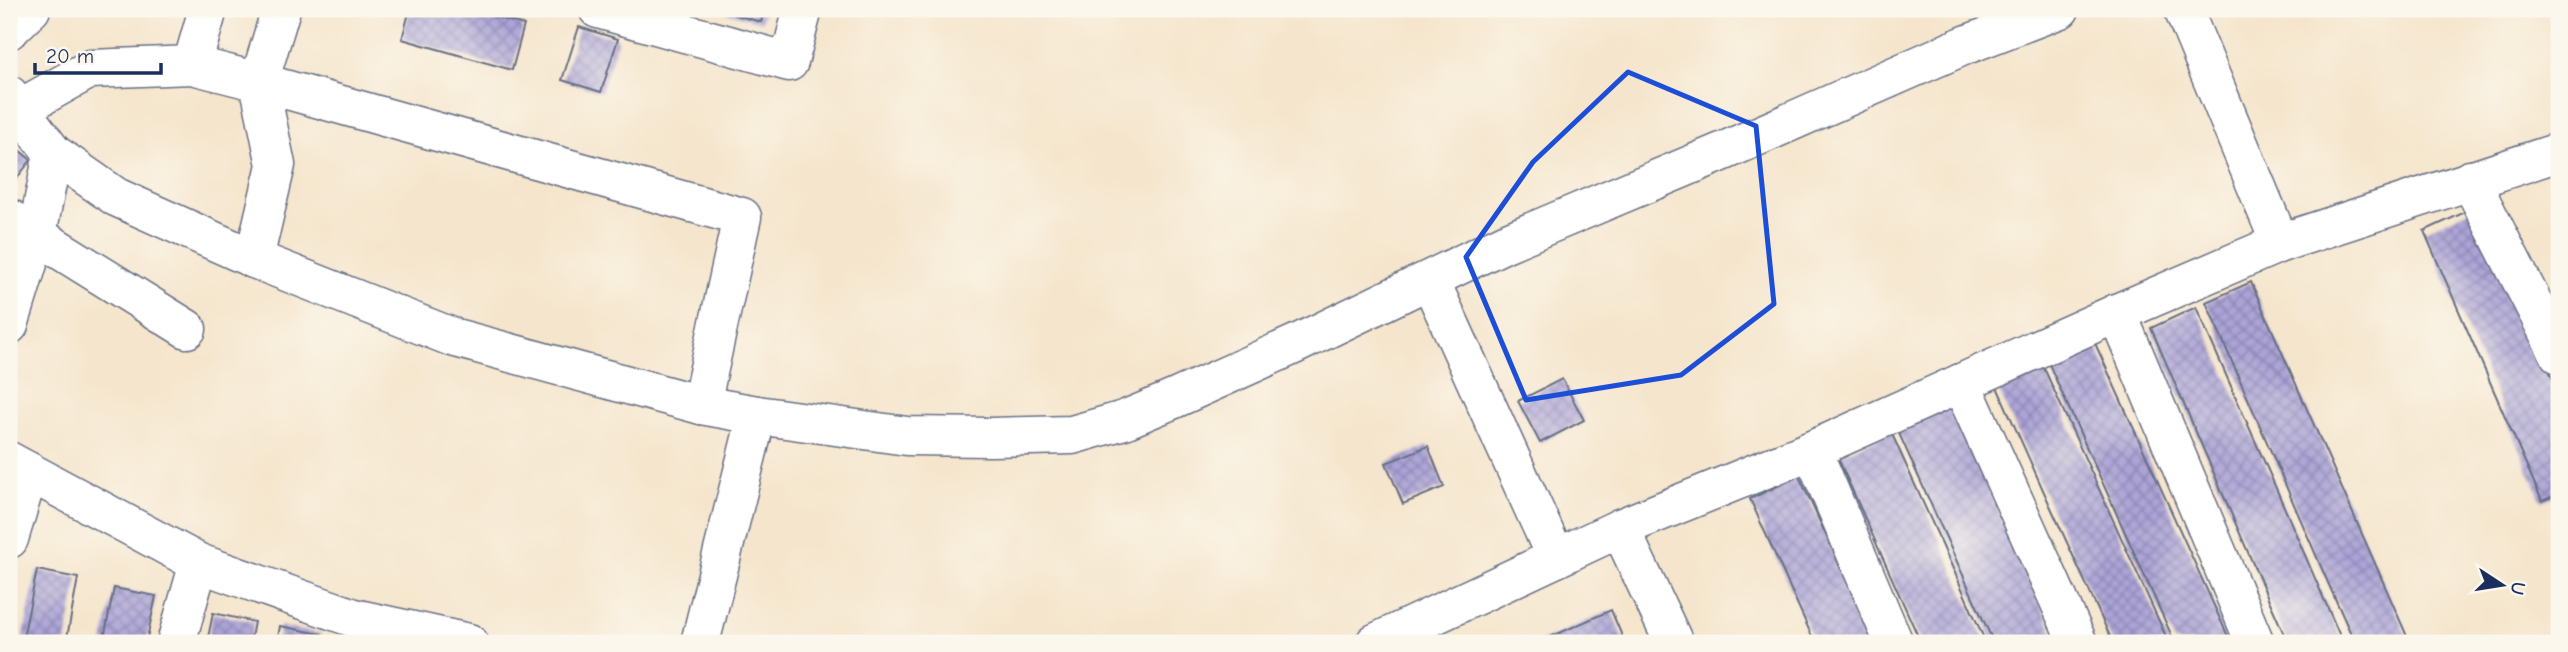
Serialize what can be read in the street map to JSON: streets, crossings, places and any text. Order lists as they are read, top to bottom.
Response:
{
  "scale_bar": "20 m",
  "north": "right"
}
